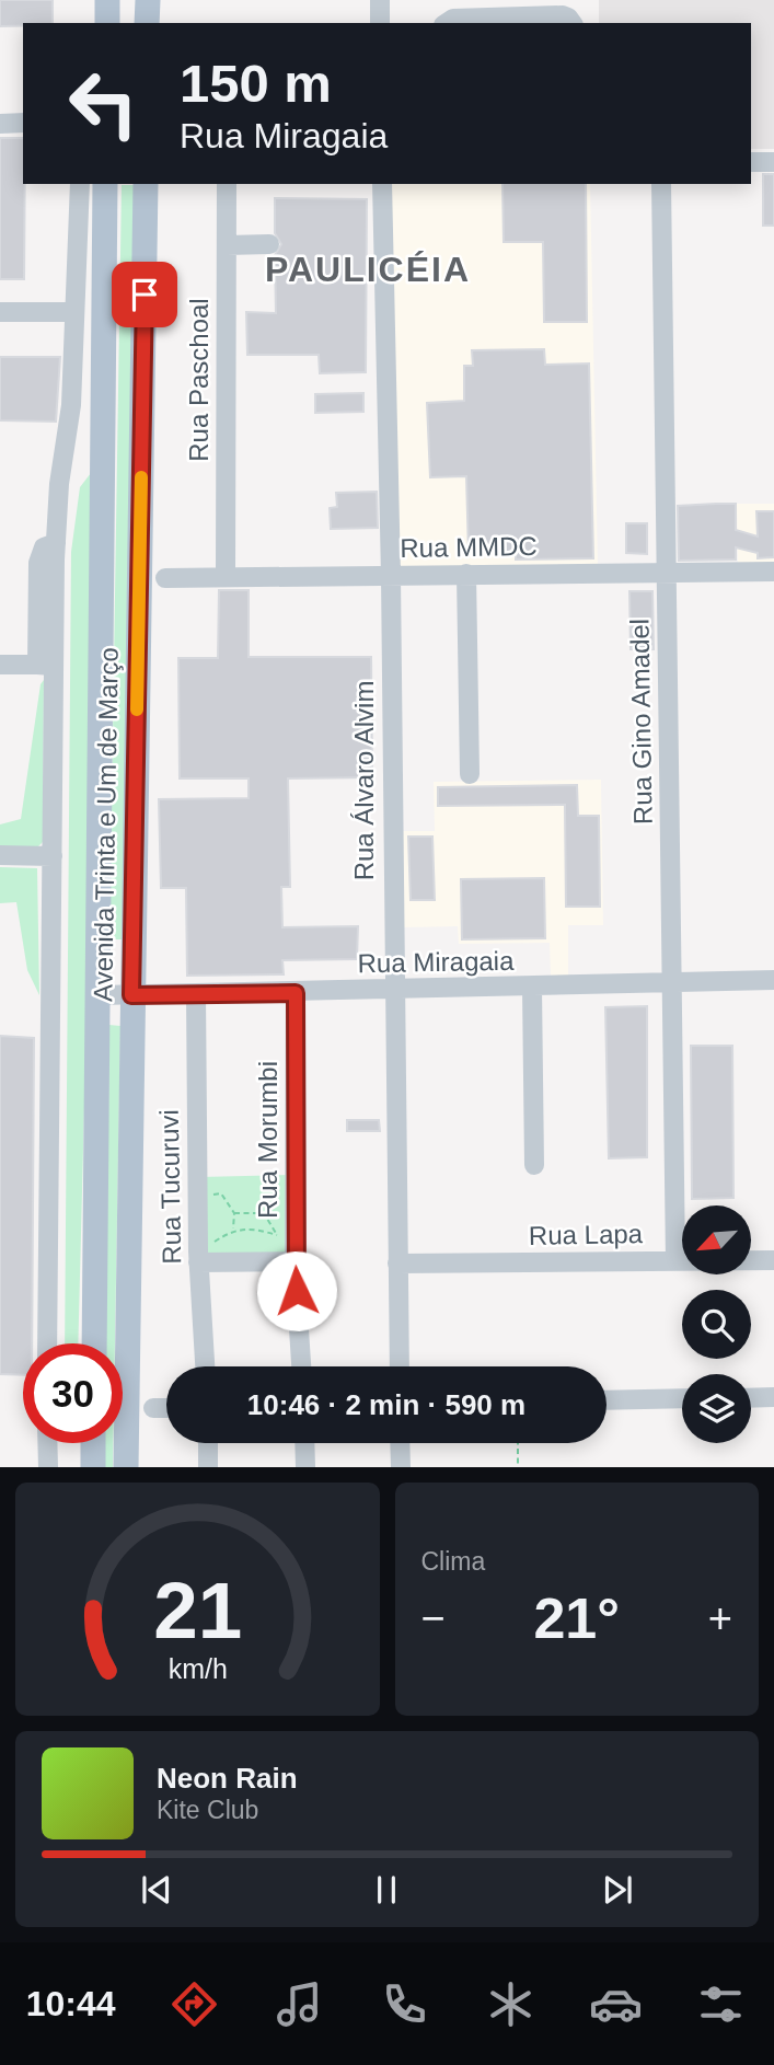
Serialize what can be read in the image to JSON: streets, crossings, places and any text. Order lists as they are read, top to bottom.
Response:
{
  "streets": {
    "main road": ["Avenida Trinta e Um de Março"],
    "street": [
      "Rua Paschoal",
      "Rua MMDC",
      "Rua Gino Amadel",
      "Rua Álvaro Alvim",
      "Rua Miragaia",
      "Rua Morumbi",
      "Rua Tucuruvi",
      "Rua Lapa"
    ]
  },
  "crossings": [
    ["Rua Paschoal", "Rua MMDC"],
    ["Rua MMDC", "Rua Gino Amadel"],
    ["Rua MMDC", "Rua Álvaro Alvim"],
    ["Rua Gino Amadel", "Rua Miragaia"],
    ["Rua Gino Amadel", "Rua Lapa"],
    ["Rua Álvaro Alvim", "Rua Miragaia"],
    ["Rua Álvaro Alvim", "Rua Lapa"],
    ["Avenida Trinta e Um de Março", "Rua Miragaia"],
    ["Rua Miragaia", "Rua Morumbi"],
    ["Rua Miragaia", "Rua Tucuruvi"]
  ],
  "districts": ["PAULICÉIA"],
  "north": "bottom left",
  "page": {
    "turn": ["150 m", "Rua Miragaia"],
    "limit": "30",
    "trip": "10:46 · 2 min · 590 m",
    "tile": "Clima",
    "heat": ["−", "21°", "+"],
    "song": ["Neon Rain", "Kite Club"],
    "tabs": "10:44",
    "gauge": ["21", "km/h"]
  }
}
